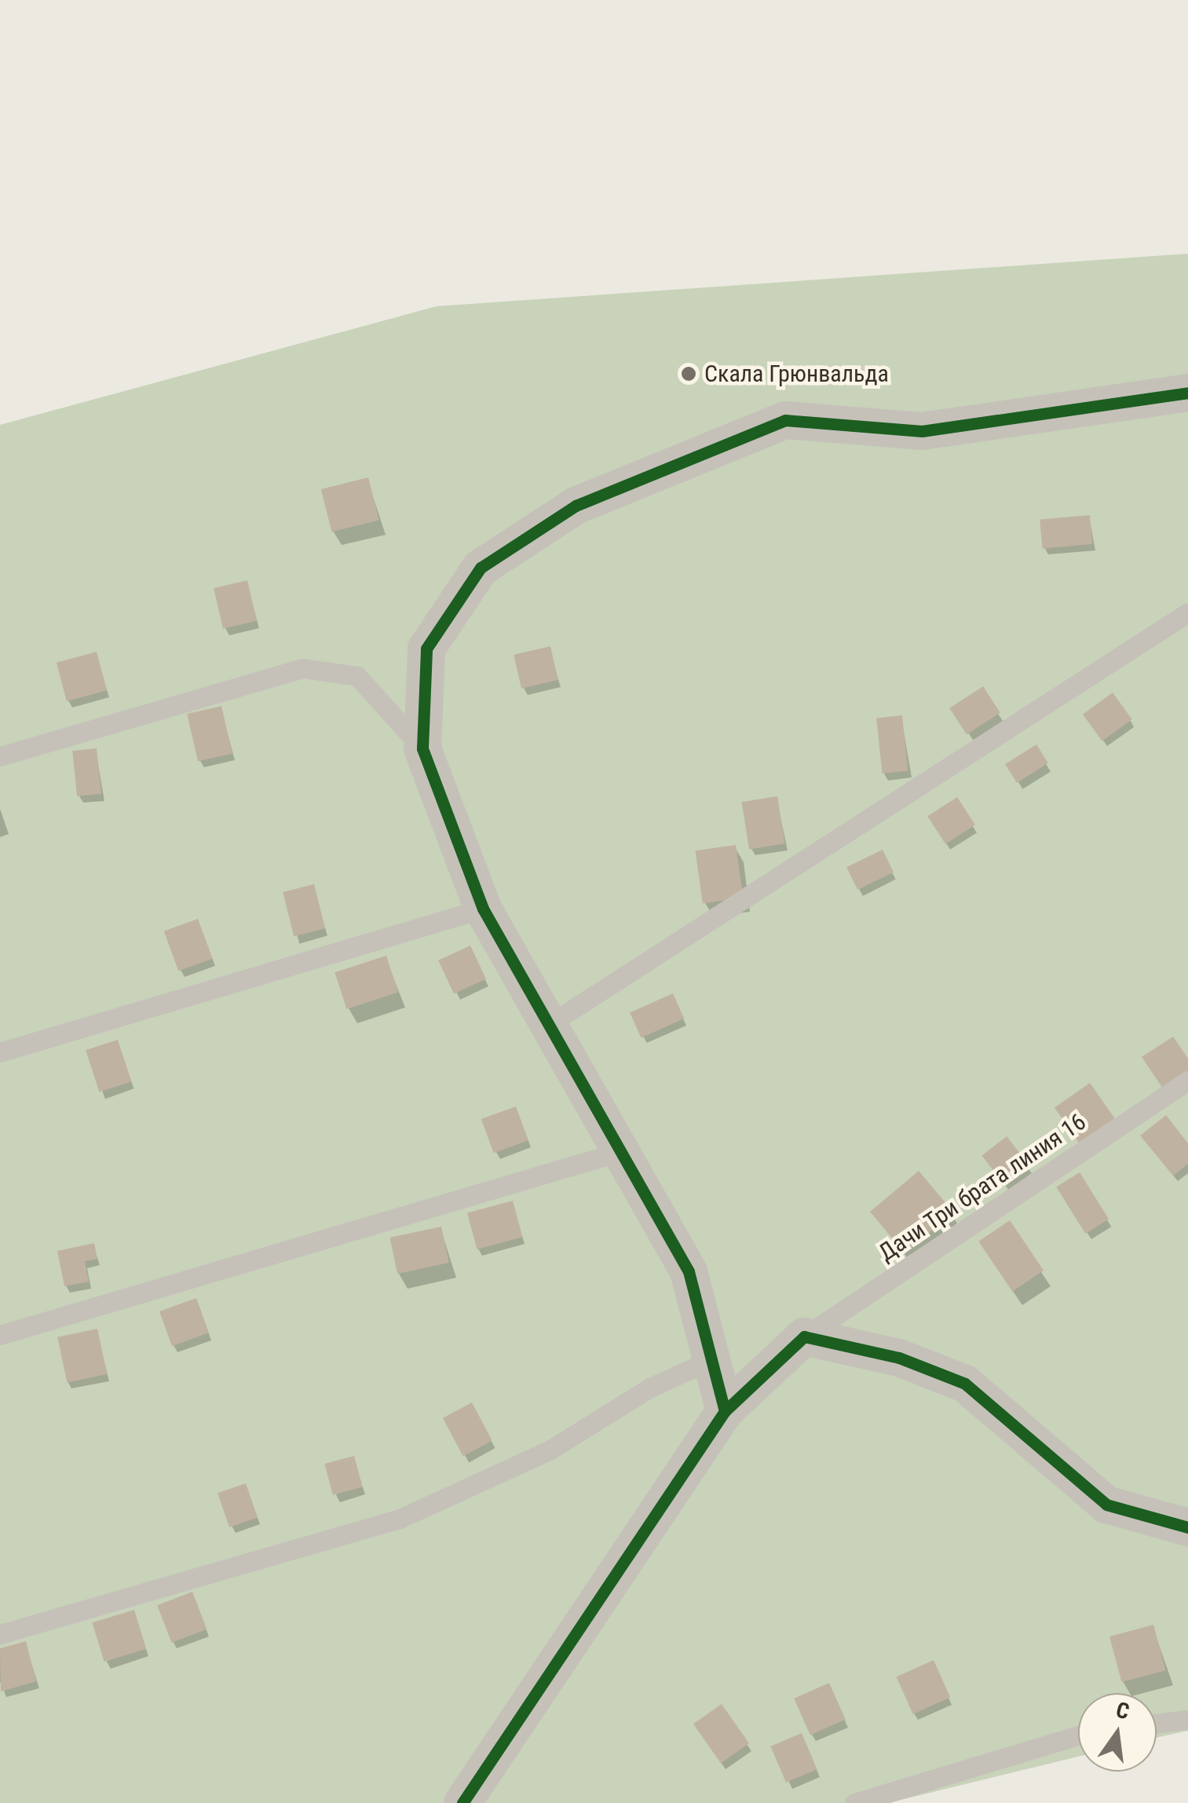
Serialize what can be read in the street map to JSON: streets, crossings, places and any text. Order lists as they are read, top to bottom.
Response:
{
  "streets": {
    "lane": ["Дачи Три брата линия 16"]
  },
  "places": ["Скала Грюнвальда"],
  "north": "top"
}
